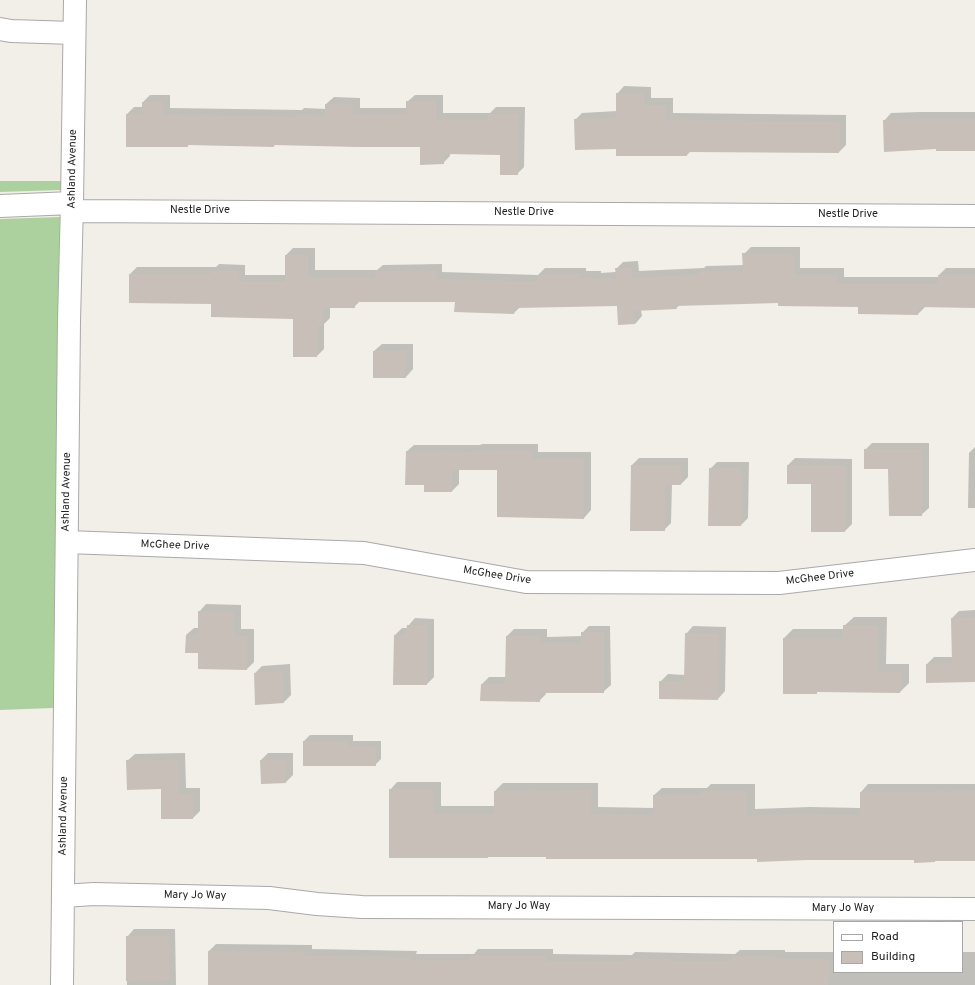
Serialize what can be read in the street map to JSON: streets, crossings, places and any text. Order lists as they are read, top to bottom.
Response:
{
  "streets": {
    "street": [
      "Ashland Avenue",
      "Nestle Drive",
      "McGhee Drive",
      "Mary Jo Way"
    ]
  },
  "crossings": [
    ["Ashland Avenue", "Nestle Drive"],
    ["Ashland Avenue", "McGhee Drive"],
    ["Ashland Avenue", "Mary Jo Way"]
  ],
  "legend": ["Road", "Building"]
}
